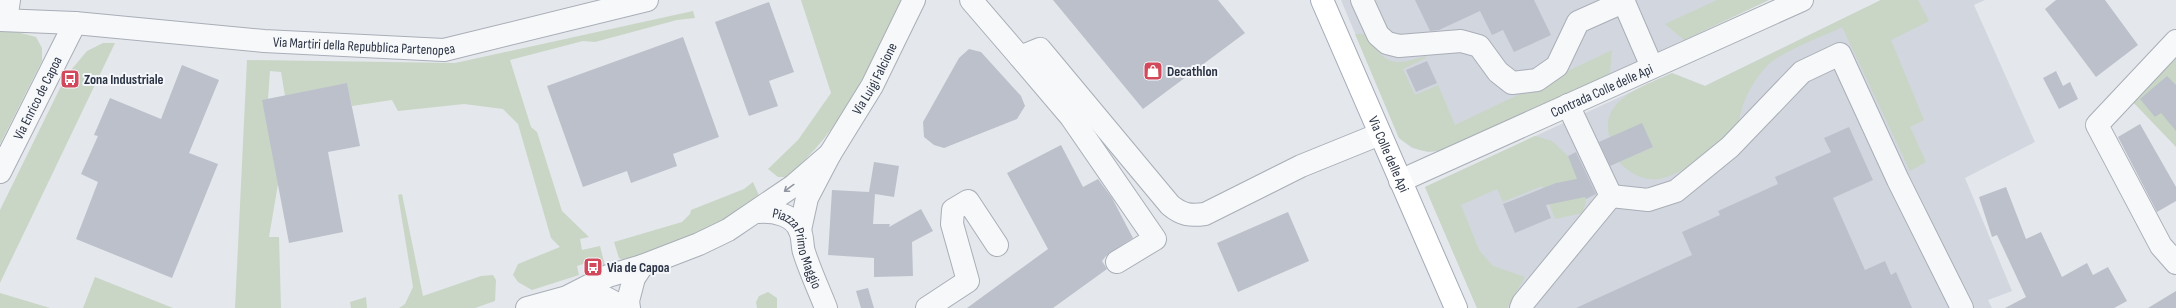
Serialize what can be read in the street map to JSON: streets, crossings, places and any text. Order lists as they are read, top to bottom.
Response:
{
  "streets": {
    "main road": ["Via Colle delle Api"],
    "street": [
      "Via Martiri della Repubblica Partenopea",
      "Via Luigi Falcione",
      "Contrada Colle delle Api",
      "Via Enrico de Capoa",
      "Piazza Primo Maggio"
    ]
  },
  "crossings": [
    ["Via Martiri della Repubblica Partenopea", "Via Enrico de Capoa"],
    ["Via Luigi Falcione", "Piazza Primo Maggio"],
    ["Contrada Colle delle Api", "Via Colle delle Api"]
  ],
  "places": {
    "shop": ["Decathlon"],
    "bus stop": ["Zona Industriale", "Via de Capoa"]
  }
}
